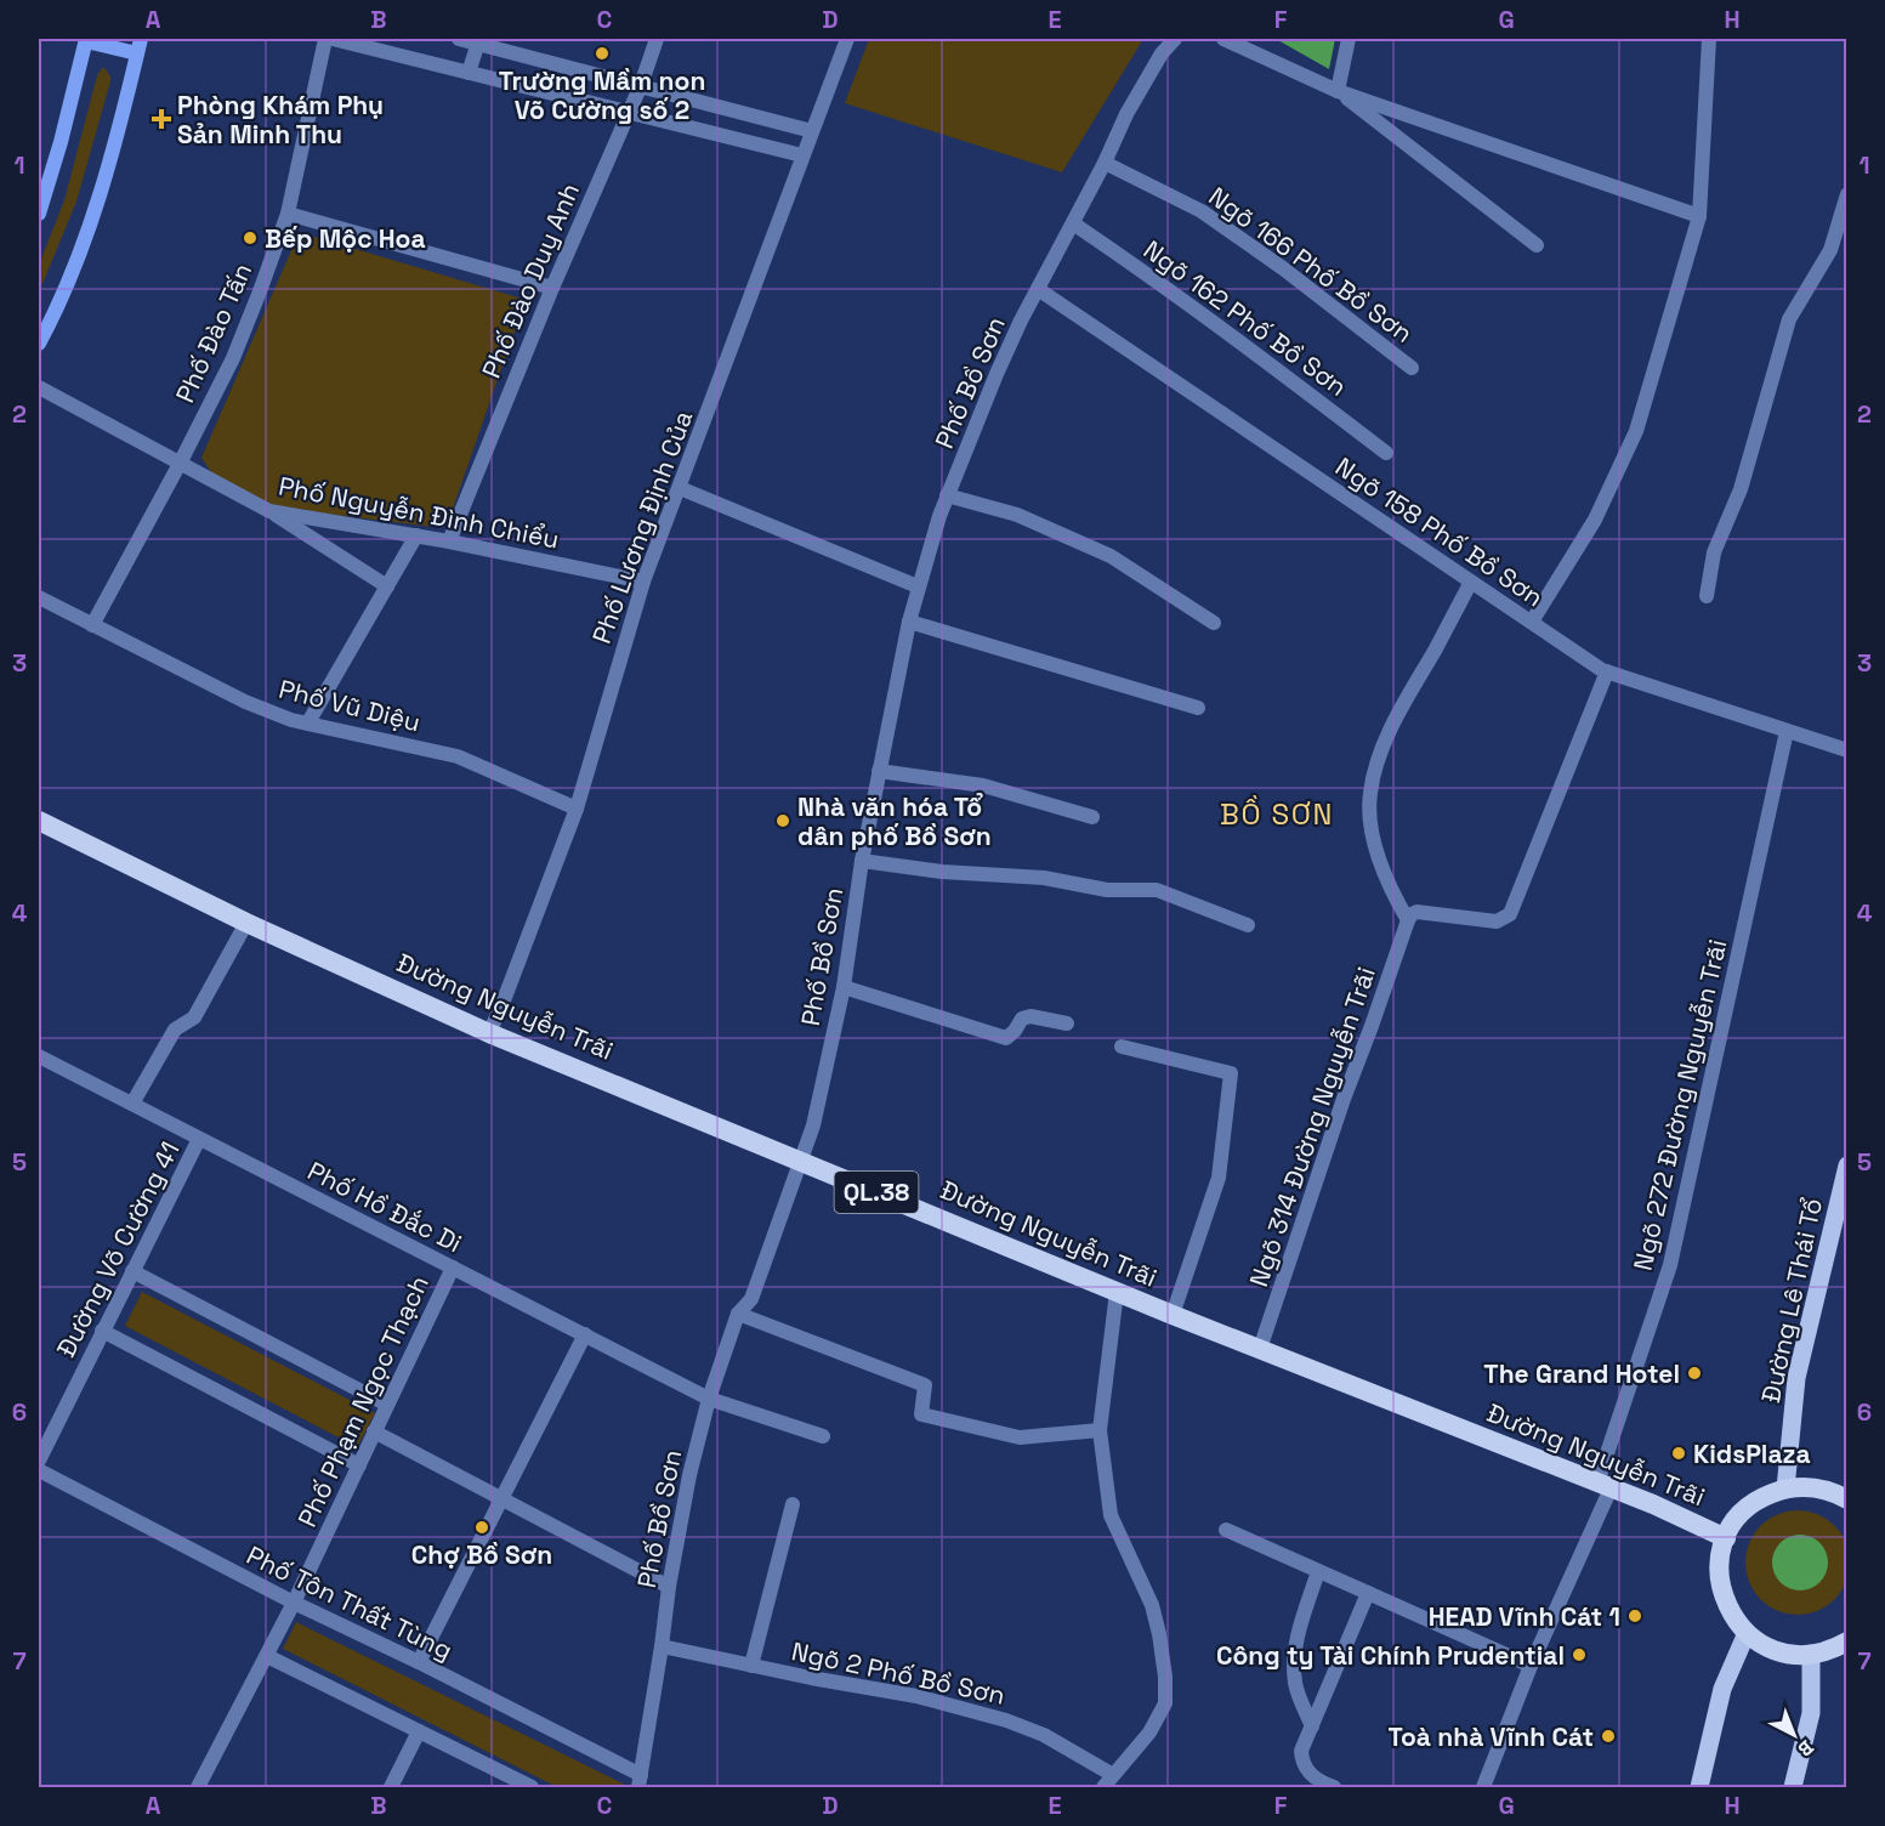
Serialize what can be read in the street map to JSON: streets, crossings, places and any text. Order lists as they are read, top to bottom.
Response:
{
  "streets": {
    "highway": ["Đường Nguyễn Trãi", "QL.38"],
    "main road": ["Đường Lê Thái Tổ"],
    "street": [
      "Ngõ 166 Phố Bồ Sơn",
      "Phố Đào Duy Anh",
      "Ngõ 162 Phố Bồ Sơn",
      "Phố Đào Tấn",
      "Phố Bồ Sơn",
      "Phố Nguyễn Đình Chiểu",
      "Phố Lương Định Của",
      "Ngõ 158 Phố Bồ Sơn",
      "Phố Vũ Diệu",
      "Ngõ 272 Đường Nguyễn Trãi",
      "Ngõ 314 Đường Nguyễn Trãi",
      "Phố Hồ Đắc Di",
      "Đường Võ Cường 41",
      "Phố Phạm Ngọc Thạch",
      "Phố Tôn Thất Tùng",
      "Ngõ 2 Phố Bồ Sơn"
    ]
  },
  "crossings": [
    ["Ngõ 166 Phố Bồ Sơn", "Phố Bồ Sơn"],
    ["Phố Đào Duy Anh", "Phố Nguyễn Đình Chiểu"],
    ["Ngõ 162 Phố Bồ Sơn", "Phố Bồ Sơn"],
    ["Phố Đào Tấn", "Phố Nguyễn Đình Chiểu"],
    ["Phố Đào Tấn", "Phố Vũ Diệu"],
    ["Phố Bồ Sơn", "Ngõ 158 Phố Bồ Sơn"],
    ["Phố Bồ Sơn", "Đường Nguyễn Trãi"],
    ["Phố Bồ Sơn", "Phố Hồ Đắc Di"],
    ["Phố Bồ Sơn", "Phố Tôn Thất Tùng"],
    ["Phố Bồ Sơn", "Ngõ 2 Phố Bồ Sơn"],
    ["Phố Nguyễn Đình Chiểu", "Phố Lương Định Của"],
    ["Phố Lương Định Của", "Phố Vũ Diệu"],
    ["Phố Lương Định Của", "Đường Nguyễn Trãi"],
    ["Ngõ 158 Phố Bồ Sơn", "Ngõ 272 Đường Nguyễn Trãi"],
    ["Đường Nguyễn Trãi", "Ngõ 272 Đường Nguyễn Trãi"],
    ["Đường Nguyễn Trãi", "Ngõ 314 Đường Nguyễn Trãi"],
    ["Phố Hồ Đắc Di", "Đường Võ Cường 41"],
    ["Phố Hồ Đắc Di", "Phố Phạm Ngọc Thạch"],
    ["Phố Phạm Ngọc Thạch", "Phố Tôn Thất Tùng"]
  ],
  "districts": ["BỒ SƠN"],
  "places": {
    "other": [
      "Trường Mầm non Võ Cường số 2",
      "Bếp Mộc Hoa",
      "Nhà văn hóa Tổ dân phố Bồ Sơn",
      "The Grand Hotel",
      "KidsPlaza",
      "Chợ Bồ Sơn",
      "HEAD Vĩnh Cát 1",
      "Công ty Tài Chính Prudential",
      "Toà nhà Vĩnh Cát"
    ],
    "health": ["Phòng Khám Phụ Sản Minh Thu"]
  },
  "north": "bottom right",
  "grid": {
    "columns": [
      "A",
      "B",
      "C",
      "D",
      "E",
      "F",
      "G",
      "H"
    ],
    "rows": [
      "1",
      "2",
      "3",
      "4",
      "5",
      "6",
      "7"
    ]
  }
}
